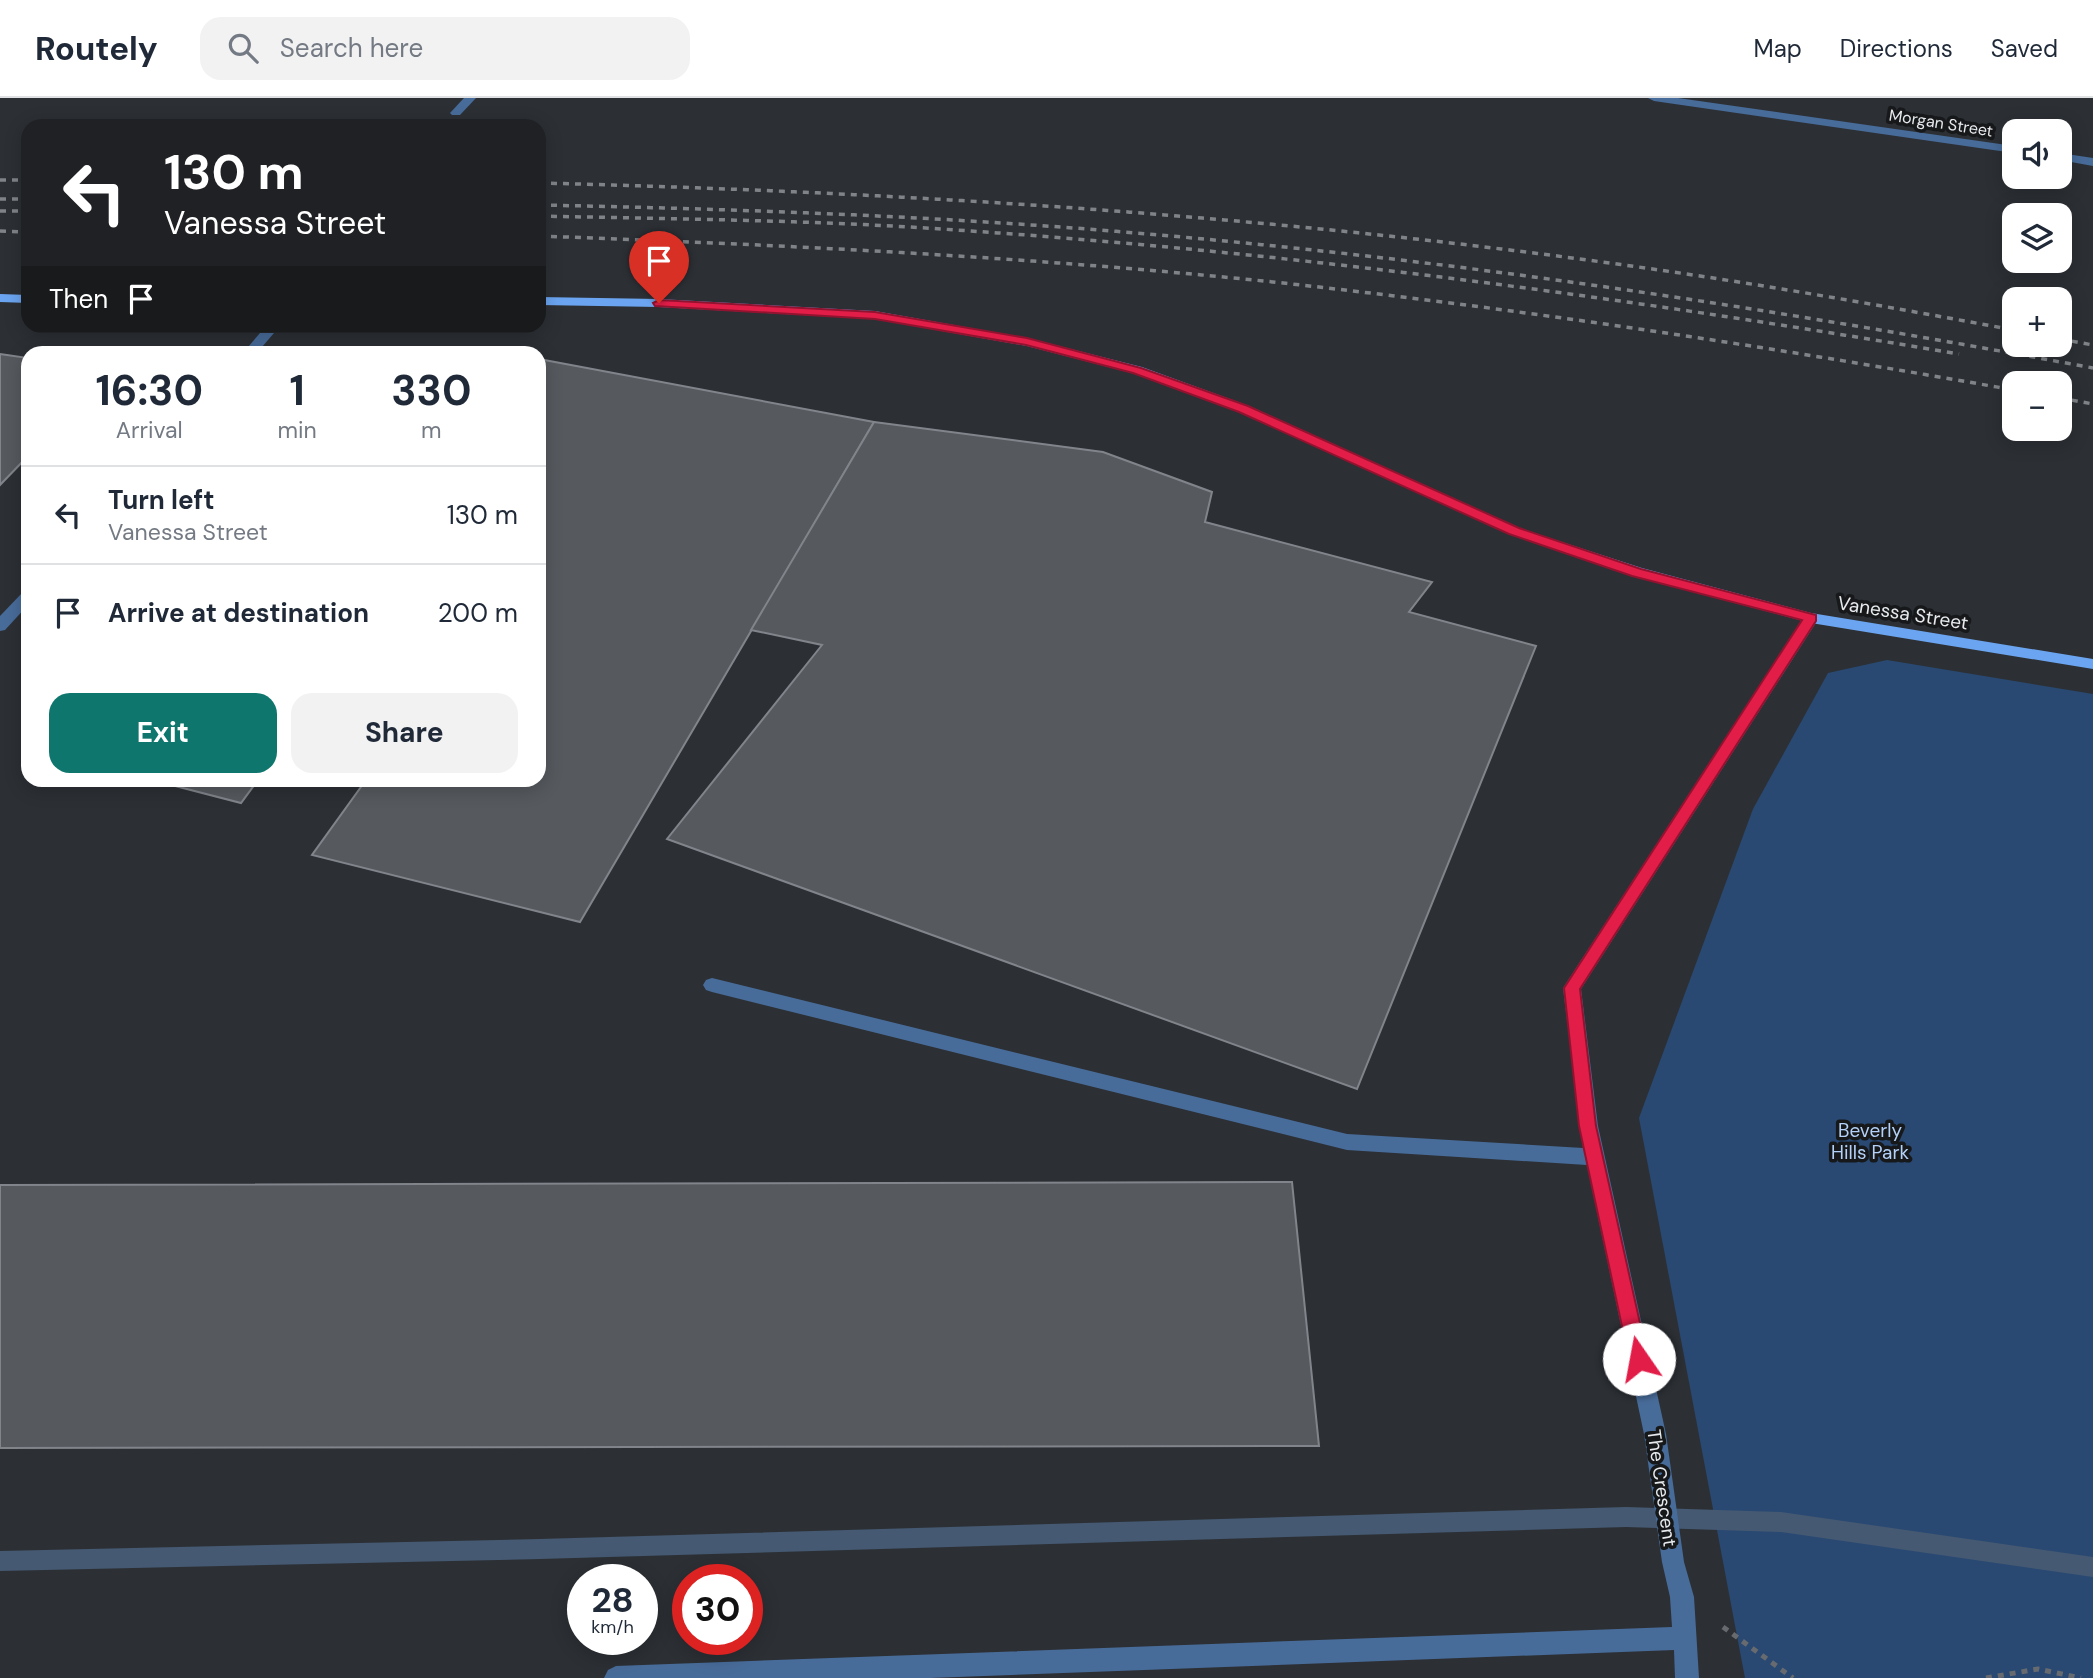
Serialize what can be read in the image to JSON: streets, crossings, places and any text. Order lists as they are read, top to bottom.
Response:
{
  "streets": {
    "main road": ["Vanessa Street"],
    "street": ["Morgan Street", "The Crescent"]
  },
  "crossings": [
    ["Vanessa Street", "The Crescent"]
  ],
  "parks": ["Beverly Hills Park"],
  "page": {
    "header": "Routely",
    "search": "Search here",
    "nav": ["Map", "Directions", "Saved"],
    "map_buttons": ["+", "−"],
    "turn": ["130 m", "Vanessa Street"],
    "then": "Then",
    "eta": [
      "16:30",
      "Arrival",
      "1",
      "min",
      "330",
      "m"
    ],
    "list": [
      {
        "name": "Turn left",
        "note": "Vanessa Street",
        "value": "130 m"
      },
      {
        "name": "Arrive at destination",
        "value": "200 m"
      }
    ],
    "buttons": ["Exit", "Share"],
    "speed": "28 km/h",
    "limit": "30"
  }
}
